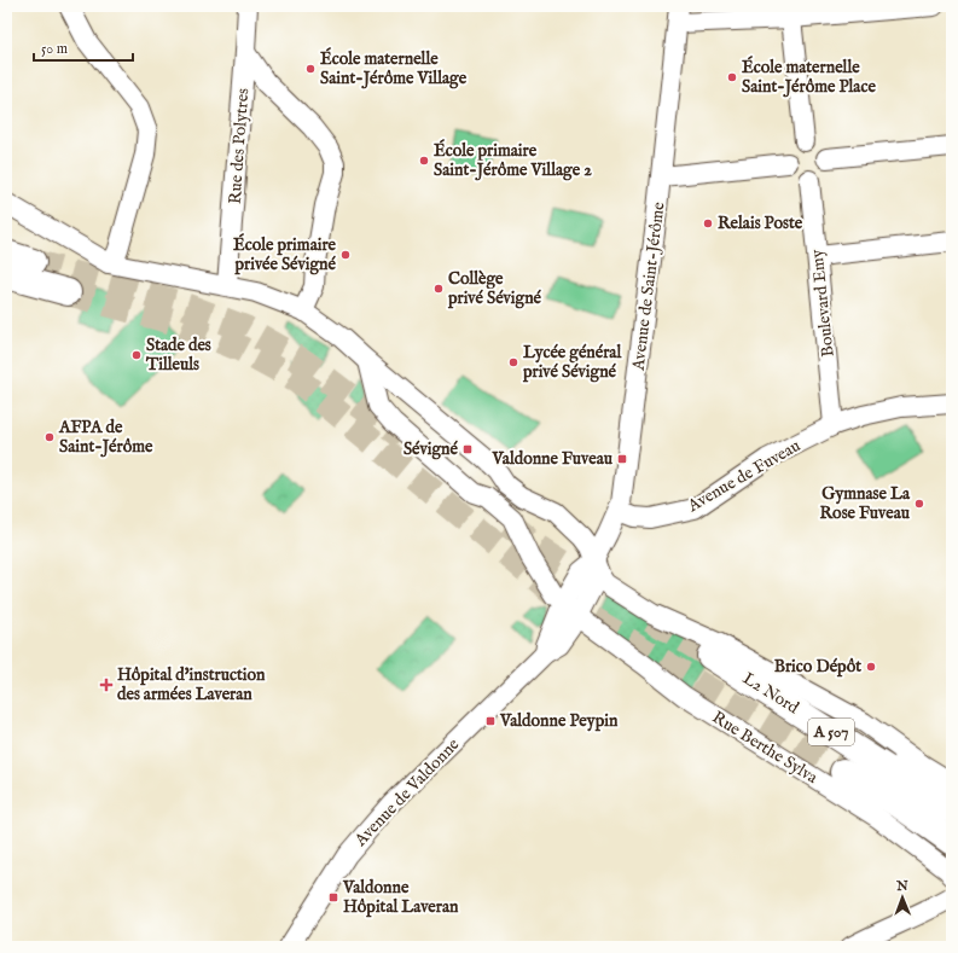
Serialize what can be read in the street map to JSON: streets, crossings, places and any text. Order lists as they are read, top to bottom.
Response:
{
  "streets": {
    "highway": ["L2 Nord", "A 507"],
    "street": [
      "Rue des Polytres",
      "Avenue de Saint-Jérôme",
      "Boulevard Emy",
      "Avenue de Fuveau",
      "Rue Berthe Sylva",
      "Avenue de Valdonne"
    ]
  },
  "crossings": [
    ["Avenue de Saint-Jérôme", "Avenue de Fuveau"],
    ["Avenue de Saint-Jérôme", "Avenue de Valdonne"],
    ["Boulevard Emy", "Avenue de Fuveau"],
    ["Rue Berthe Sylva", "Avenue de Valdonne"]
  ],
  "places": {
    "other": [
      "École maternelle Saint-Jérôme Village",
      "École maternelle Saint-Jérôme Place",
      "École primaire Saint-Jérôme Village 2",
      "Relais Poste",
      "École primaire privée Sévigné",
      "Collège privé Sévigné",
      "Stade des Tilleuls",
      "Lycée général privé Sévigné",
      "AFPA de Saint-Jérôme",
      "Gymnase La Rose Fuveau",
      "Brico Dépôt"
    ],
    "transit": [
      "Sévigné",
      "Valdonne Fuveau",
      "Valdonne Peypin",
      "Valdonne Hôpital Laveran"
    ],
    "health": ["Hôpital d'instruction des armées Laveran"]
  },
  "scale_bar": "50 m",
  "north": "top"
}
